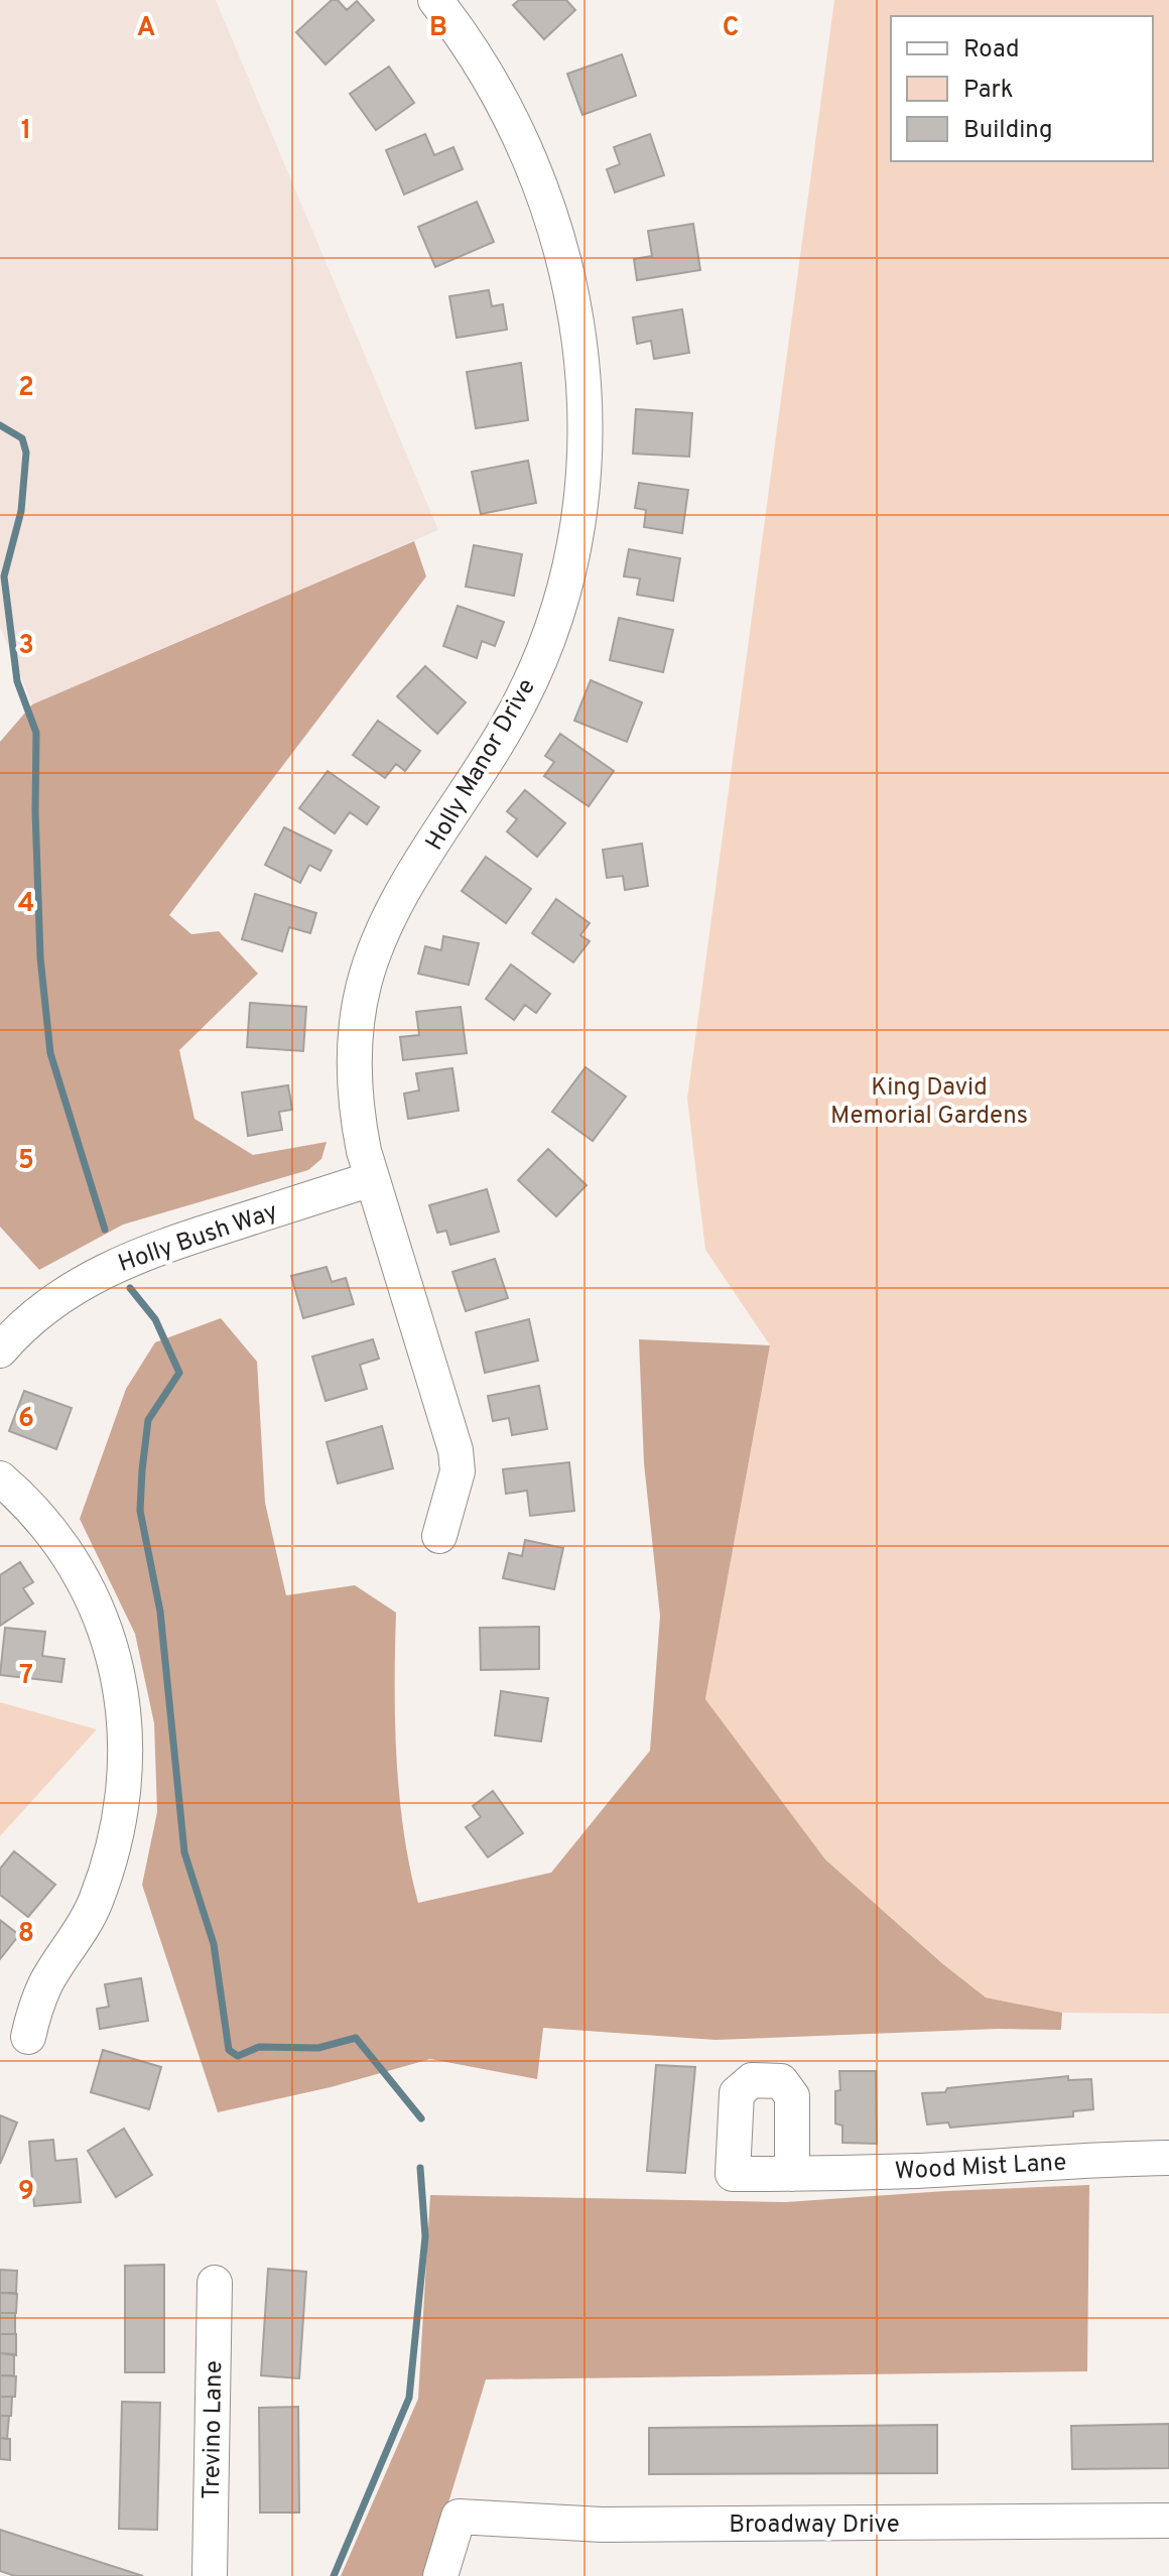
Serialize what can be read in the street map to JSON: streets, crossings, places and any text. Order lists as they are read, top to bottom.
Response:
{
  "streets": {
    "street": [
      "Holly Manor Drive",
      "Holly Bush Way",
      "Wood Mist Lane",
      "Trevino Lane",
      "Broadway Drive"
    ]
  },
  "crossings": [
    ["Holly Manor Drive", "Holly Bush Way"]
  ],
  "parks": ["King David Memorial Gardens"],
  "legend": ["Road", "Park", "Building"],
  "grid": {
    "columns": ["A", "B", "C"],
    "rows": [
      "1",
      "2",
      "3",
      "4",
      "5",
      "6",
      "7",
      "8",
      "9"
    ]
  }
}
